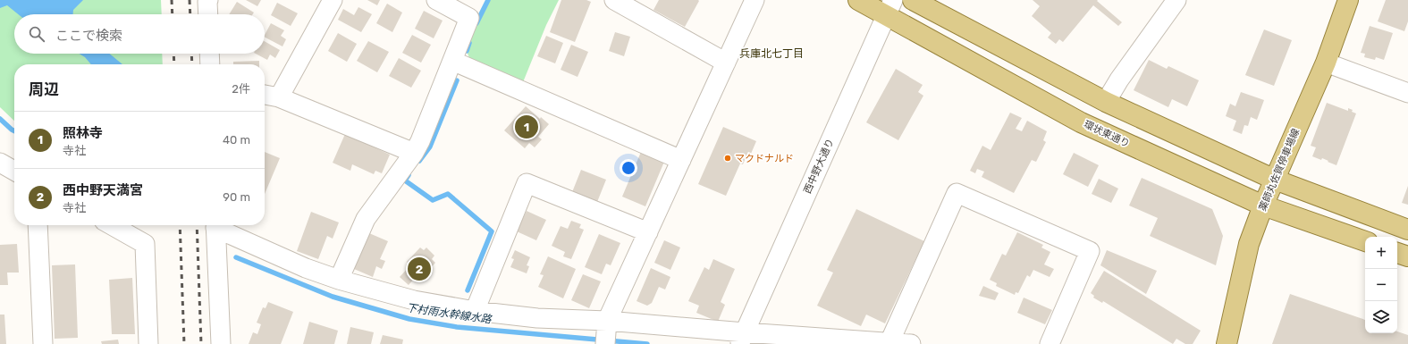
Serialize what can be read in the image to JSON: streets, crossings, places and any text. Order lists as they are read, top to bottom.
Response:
{
  "streets": {
    "main road": ["環状東通り", "薬師丸佐賀停車場線"],
    "street": ["西中野大通り"]
  },
  "crossings": [
    ["環状東通り", "西中野大通り"],
    ["環状東通り", "薬師丸佐賀停車場線"]
  ],
  "districts": ["兵庫北七丁目"],
  "water": ["下村雨水幹線水路"],
  "places": ["マクドナルド"],
  "page": {
    "search": "ここで検索",
    "heading": ["周辺", "2件"],
    "list": [
      {
        "mark": "1",
        "name": "照林寺",
        "note": "寺社",
        "value": "40 m"
      },
      {
        "mark": "2",
        "name": "西中野天満宮",
        "note": "寺社",
        "value": "90 m"
      }
    ],
    "pins": ["1", "2"],
    "map_buttons": ["+", "−"]
  }
}
